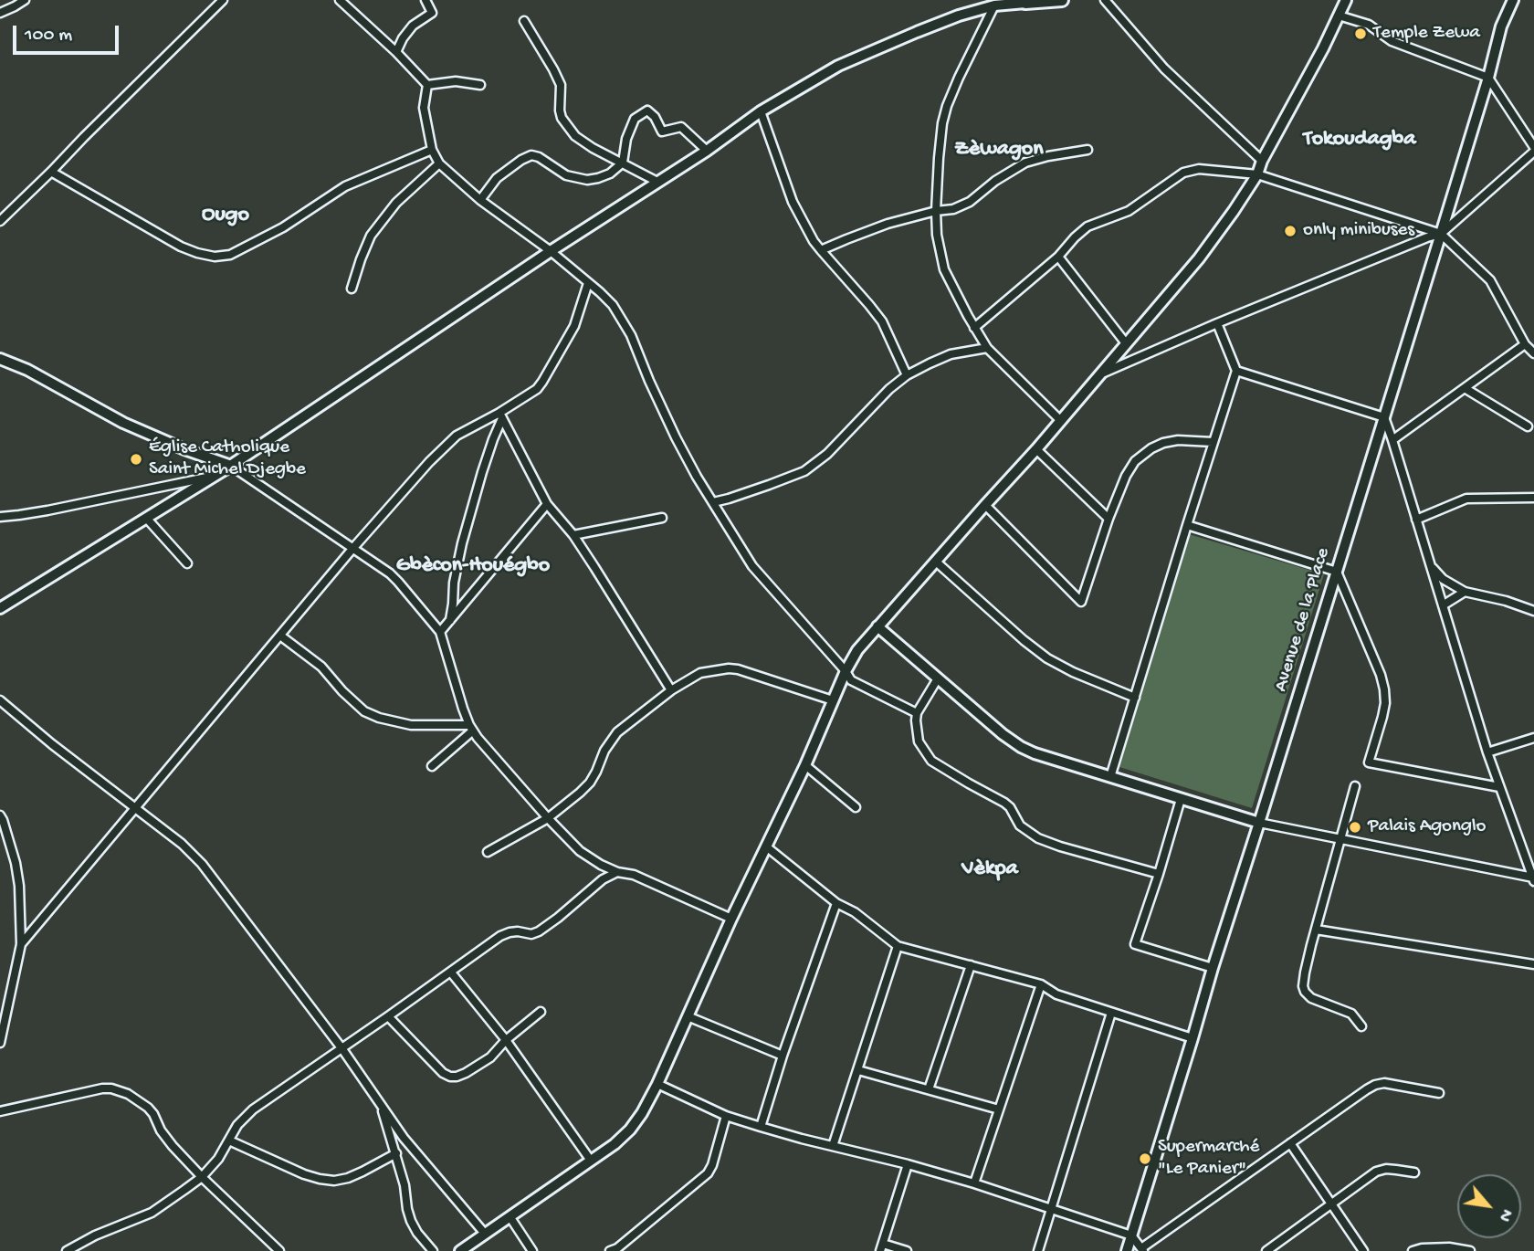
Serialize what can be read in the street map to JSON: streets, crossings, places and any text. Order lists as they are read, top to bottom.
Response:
{
  "streets": {
    "street": ["Avenue de la Place"]
  },
  "districts": [
    "Tokoudagba",
    "Zèwagon",
    "Ougo",
    "Gbècon-Houégbo",
    "Vèkpa"
  ],
  "places": [
    "Temple Zewa",
    "only minibuses",
    "Église Catholique Saint Michel Djegbe",
    "Palais Agonglo",
    "Supermarché \"Le Panier\""
  ],
  "scale_bar": "100 m",
  "north": "bottom right"
}
